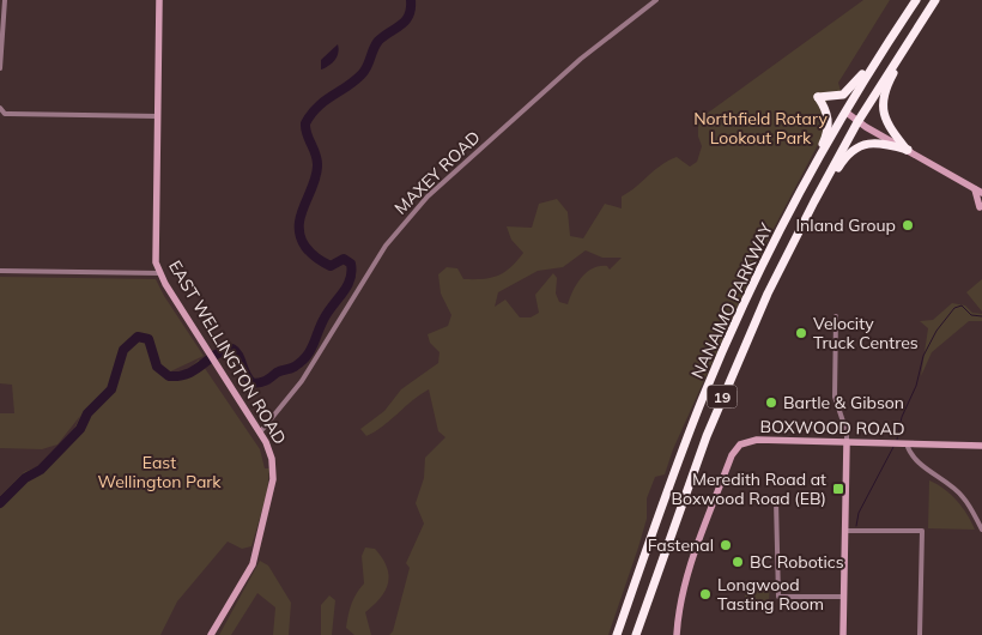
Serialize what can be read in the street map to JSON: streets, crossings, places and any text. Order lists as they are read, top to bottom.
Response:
{
  "streets": {
    "highway": ["NANAIMO PARKWAY", "19"],
    "street": ["MAXEY ROAD", "EAST WELLINGTON ROAD", "BOXWOOD ROAD"]
  },
  "crossings": [
    ["MAXEY ROAD", "EAST WELLINGTON ROAD"]
  ],
  "parks": ["Northfield Rotary Lookout Park", "East Wellington Park"],
  "places": {
    "other": [
      "Inland Group",
      "Velocity Truck Centres",
      "Bartle & Gibson",
      "Fastenal",
      "BC Robotics",
      "Longwood Tasting Room"
    ],
    "transit": ["Meredith Road at Boxwood Road (EB)"]
  }
}
